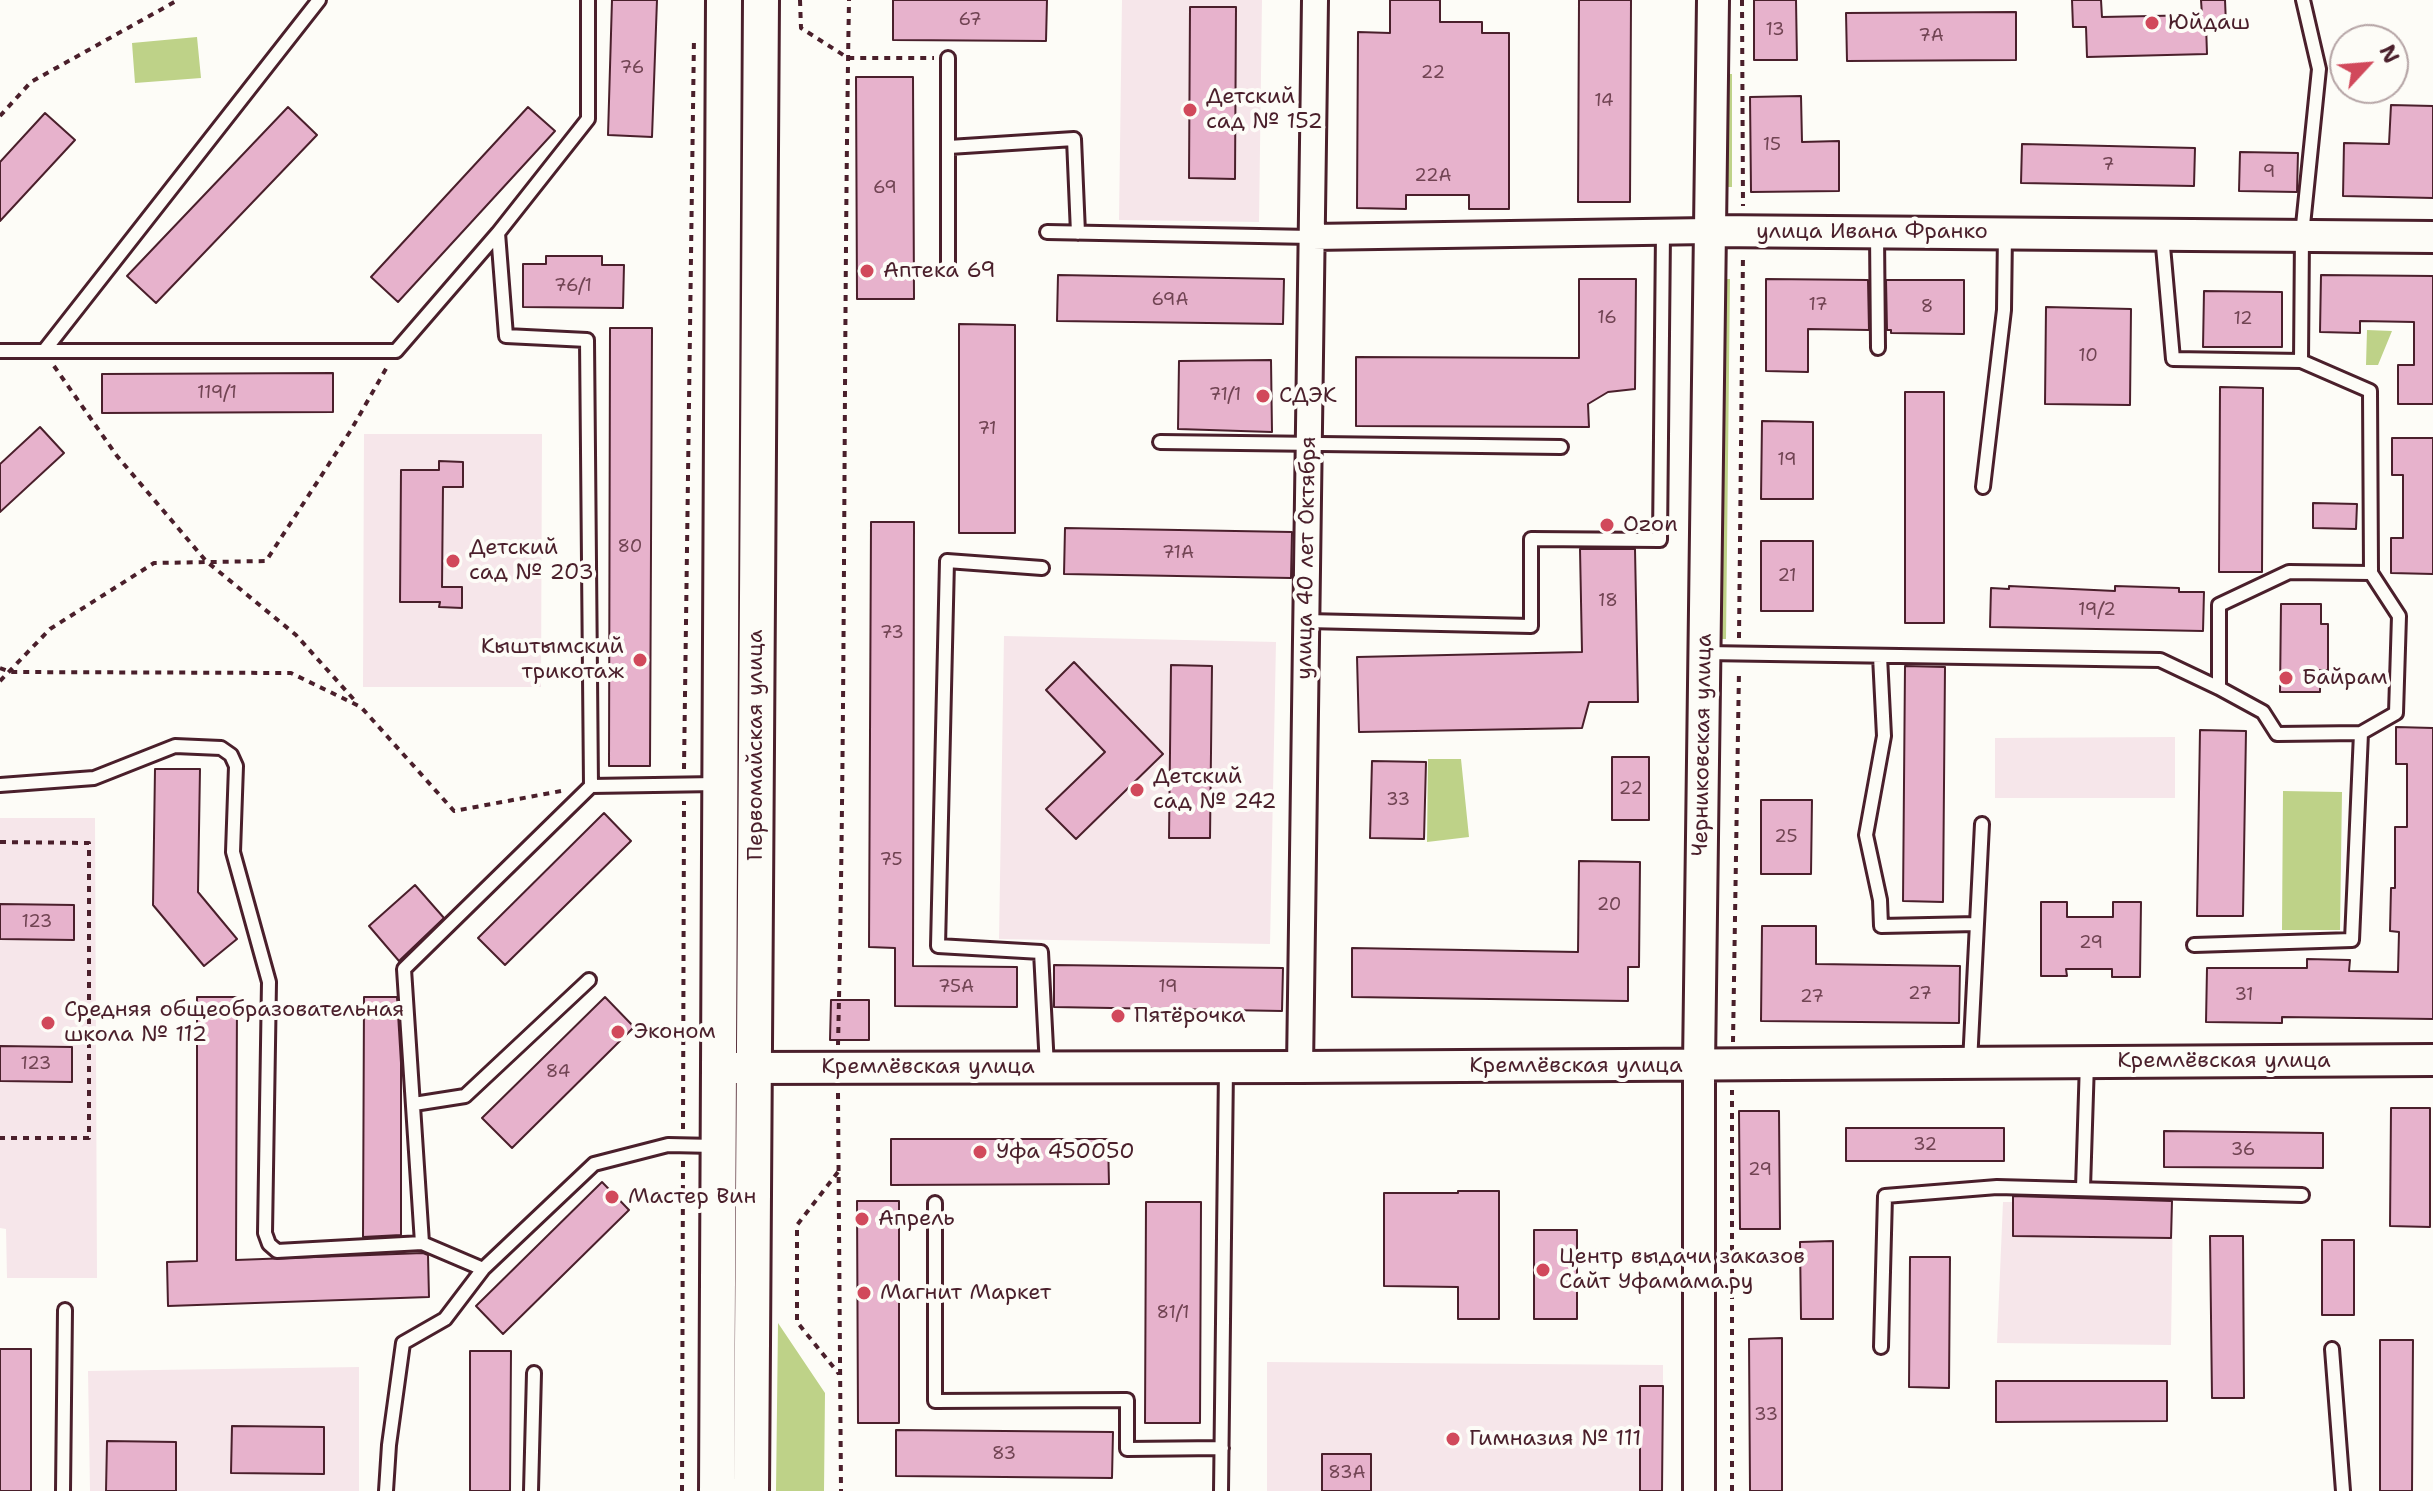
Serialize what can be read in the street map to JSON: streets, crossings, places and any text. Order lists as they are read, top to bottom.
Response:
{
  "streets": {
    "main road": ["Первомайская улица"],
    "street": [
      "улица Ивана Франко",
      "улица 40 лет Октября",
      "Черниковская улица",
      "Кремлёвская улица"
    ]
  },
  "crossings": [
    ["улица Ивана Франко", "улица 40 лет Октября"],
    ["улица Ивана Франко", "Черниковская улица"],
    ["улица 40 лет Октября", "Кремлёвская улица"],
    ["Первомайская улица", "Кремлёвская улица"],
    ["Черниковская улица", "Кремлёвская улица"]
  ],
  "places": [
    "Юйдаш",
    "Детский сад № 152",
    "Аптека 69",
    "СДЭК",
    "Ozon",
    "Детский сад № 203",
    "Кыштымский трикотаж",
    "Байрам",
    "Детский сад № 242",
    "Пятёрочка",
    "Средняя общеобразовательная школа № 112",
    "Эконом",
    "Уфа 450050",
    "Мастер Вин",
    "Апрель",
    "Центр выдачи заказов Сайт Уфамама.ру",
    "Магнит Маркет",
    "Гимназия № 111"
  ],
  "house_numbers": [
    "67",
    "13",
    "7А",
    "76",
    "22",
    "14",
    "15",
    "7",
    "9",
    "22А",
    "69",
    "76/1",
    "69А",
    "17",
    "8",
    "16",
    "12",
    "10",
    "119/1",
    "71/1",
    "71",
    "19",
    "80",
    "71А",
    "21",
    "18",
    "19/2",
    "73",
    "22",
    "33",
    "25",
    "75",
    "20",
    "123",
    "29",
    "75А",
    "19",
    "27",
    "31",
    "27",
    "123",
    "84",
    "32",
    "36",
    "29",
    "81/1",
    "33",
    "83",
    "83А"
  ],
  "north": "top right"
}
